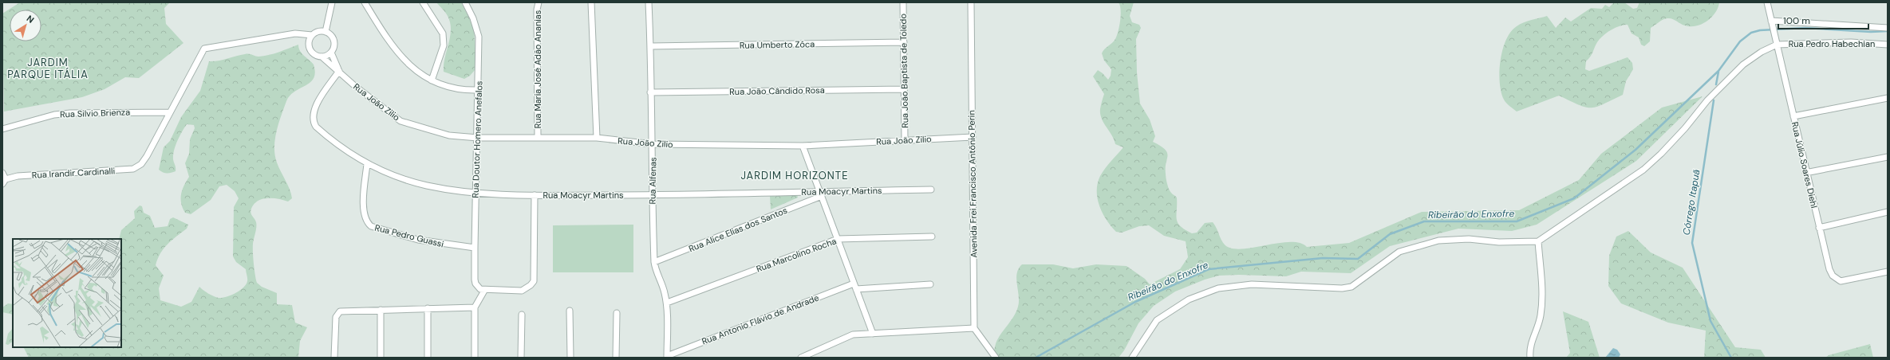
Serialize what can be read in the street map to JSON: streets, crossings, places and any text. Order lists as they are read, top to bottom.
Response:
{
  "streets": {
    "street": [
      "Rua Pedro Habechian",
      "Rua Umberto Zóca",
      "Rua Maria José Adão Ananias",
      "Rua João Baptista de Toledo",
      "Rua João Cândido Rosa",
      "Rua João Zilio",
      "Rua Silvio Brienza",
      "Rua Doutor Homero Anefalos",
      "Rua Júlio Soares Diehl",
      "Rua Irandir Cardinalli",
      "Rua Alfenas",
      "Avenida Frei Francisco Antônio Perin",
      "Rua Moacyr Martins",
      "Rua Alice Elias dos Santos",
      "Rua Pedro Guassi",
      "Rua Marcolino Rocha",
      "Rua Antonio Flávio de Andrade"
    ]
  },
  "crossings": [
    ["Rua Pedro Habechian", "Rua Júlio Soares Diehl"],
    ["Rua Umberto Zóca", "Rua João Baptista de Toledo"],
    ["Rua Umberto Zóca", "Rua Alfenas"],
    ["Rua Maria José Adão Ananias", "Rua João Zilio"],
    ["Rua João Baptista de Toledo", "Rua João Cândido Rosa"],
    ["Rua João Baptista de Toledo", "Rua João Zilio"],
    ["Rua João Cândido Rosa", "Rua Alfenas"],
    ["Rua João Zilio", "Rua Doutor Homero Anefalos"],
    ["Rua João Zilio", "Rua Alfenas"],
    ["Rua João Zilio", "Avenida Frei Francisco Antônio Perin"],
    ["Rua João Zilio", "Rua Moacyr Martins"],
    ["Rua Silvio Brienza", "Rua Irandir Cardinalli"],
    ["Rua Doutor Homero Anefalos", "Rua Moacyr Martins"],
    ["Rua Doutor Homero Anefalos", "Rua Pedro Guassi"],
    ["Rua Alfenas", "Rua Moacyr Martins"],
    ["Rua Alfenas", "Rua Alice Elias dos Santos"],
    ["Rua Alfenas", "Rua Marcolino Rocha"],
    ["Rua Alfenas", "Rua Antonio Flávio de Andrade"],
    ["Rua Moacyr Martins", "Rua Alice Elias dos Santos"],
    ["Rua Moacyr Martins", "Rua Pedro Guassi"]
  ],
  "districts": ["JARDIM PARQUE ITÁLIA", "JARDIM HORIZONTE"],
  "water": ["Córrego Itapuã", "Ribeirão do Enxofre"],
  "scale_bar": "100 m",
  "north": "top right"
}
